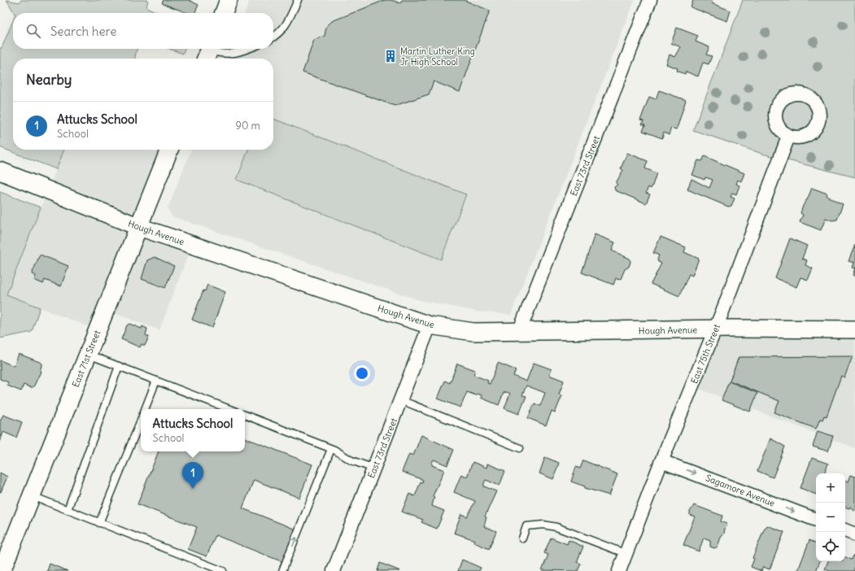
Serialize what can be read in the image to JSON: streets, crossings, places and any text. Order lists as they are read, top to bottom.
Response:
{
  "streets": {
    "street": [
      "East 73rd Street",
      "Hough Avenue",
      "East 75th Street",
      "East 71st Street",
      "Sagamore Avenue"
    ]
  },
  "crossings": [
    ["East 73rd Street", "Hough Avenue"],
    ["Hough Avenue", "East 75th Street"],
    ["Hough Avenue", "East 71st Street"],
    ["East 75th Street", "Sagamore Avenue"]
  ],
  "one_way": ["Sagamore Avenue"],
  "places": {
    "building": ["Martin Luther King Jr High School"]
  },
  "page": {
    "search": "Search here",
    "heading": "Nearby",
    "list": [
      {
        "mark": "1",
        "name": "Attucks School",
        "note": "School",
        "value": "90 m"
      }
    ],
    "popup": ["Attucks School", "School"],
    "pins": "1",
    "map_buttons": ["+", "−"]
  }
}
